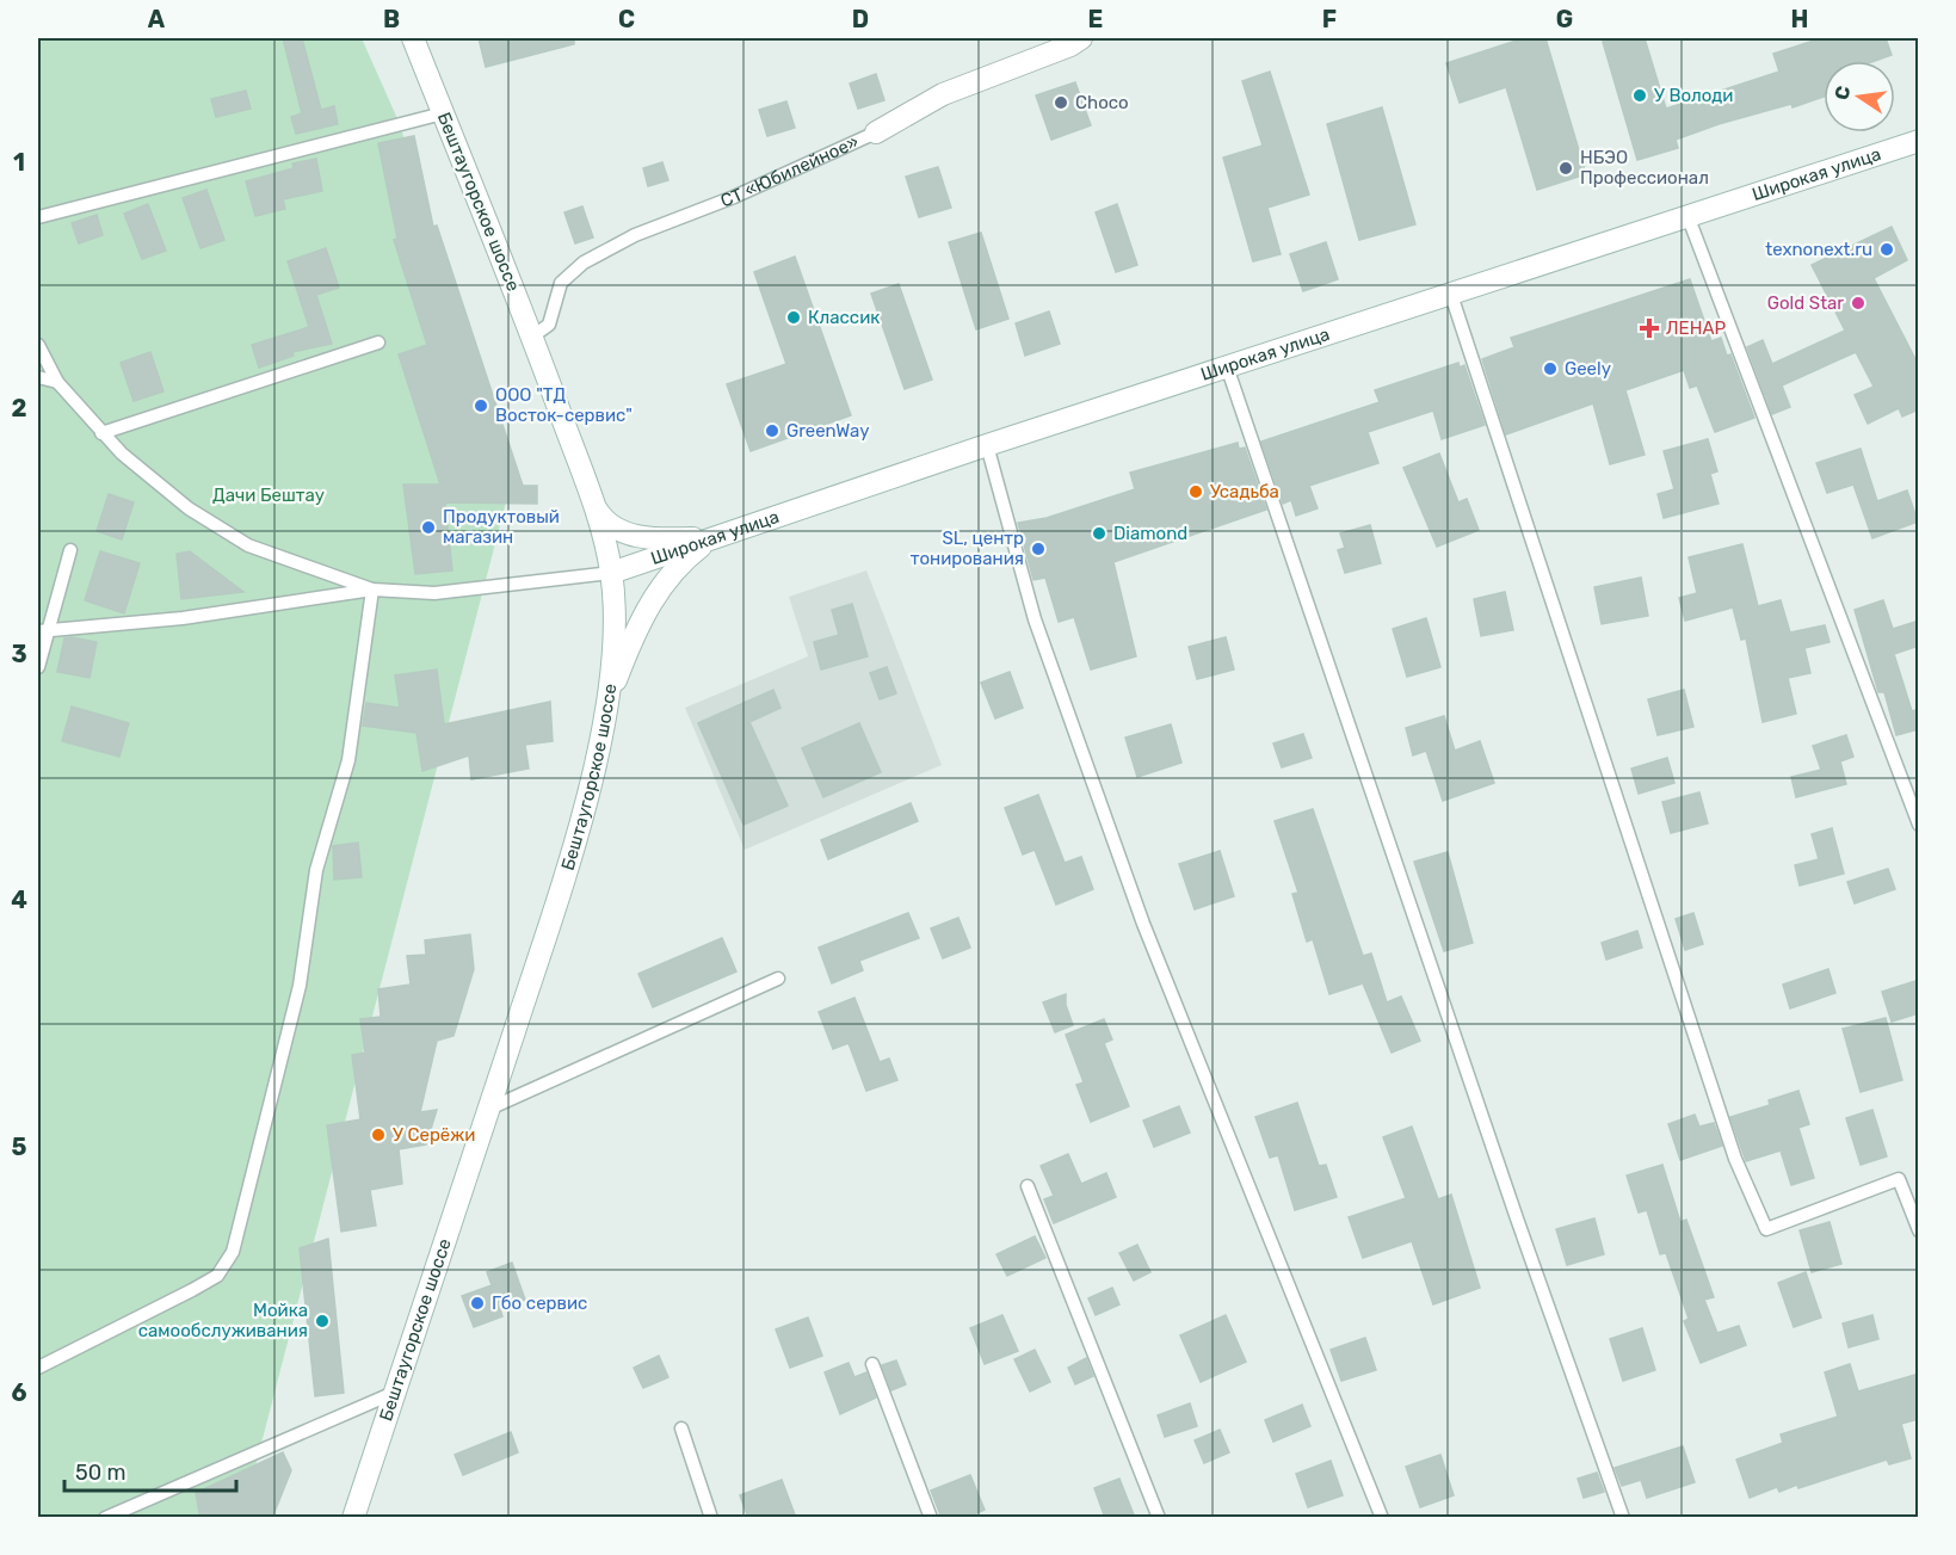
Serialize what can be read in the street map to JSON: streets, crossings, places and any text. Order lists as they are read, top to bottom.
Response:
{
  "streets": {
    "main road": ["СТ «Юбилейное»", "Широкая улица", "Бештаугорское шоссе"]
  },
  "crossings": [
    ["СТ «Юбилейное»", "Бештаугорское шоссе"],
    ["Широкая улица", "Бештаугорское шоссе"]
  ],
  "parks": ["Дачи Бештау"],
  "places": {
    "other": [
      "У Володи",
      "Choco",
      "НБЭО Профессионал",
      "texnonext.ru",
      "Gold Star",
      "Классик",
      "Geely",
      "ООО \"ТД Восток-сервис\"",
      "GreenWay",
      "Усадьба",
      "Продуктовый магазин",
      "Diamond",
      "SL, центр тонирования",
      "У Серёжи",
      "Гбо cервис",
      "Мойка самообслуживания"
    ],
    "health": ["ЛЕНАР"]
  },
  "scale_bar": "50 m",
  "north": "left",
  "grid": {
    "columns": [
      "A",
      "B",
      "C",
      "D",
      "E",
      "F",
      "G",
      "H"
    ],
    "rows": [
      "1",
      "2",
      "3",
      "4",
      "5",
      "6"
    ]
  }
}
